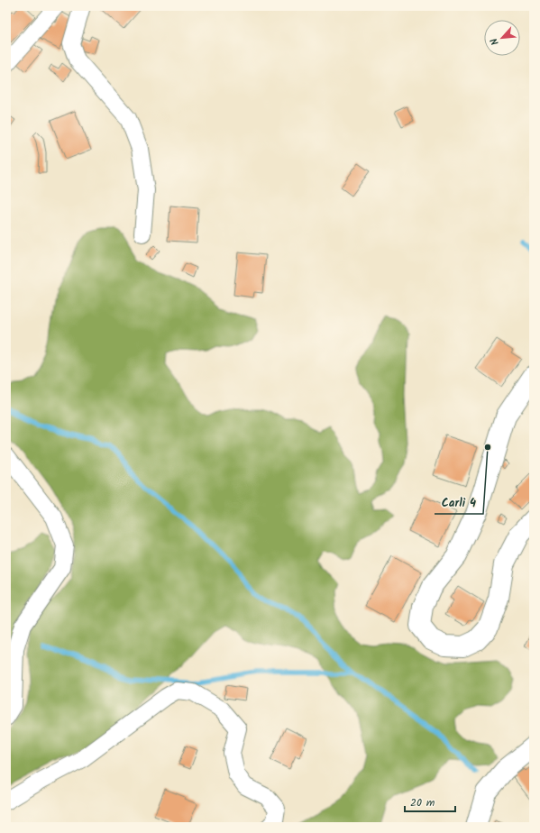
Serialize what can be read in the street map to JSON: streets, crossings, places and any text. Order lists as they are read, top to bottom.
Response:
{
  "places": ["Carli 4"],
  "scale_bar": "20 m",
  "north": "bottom left"
}
